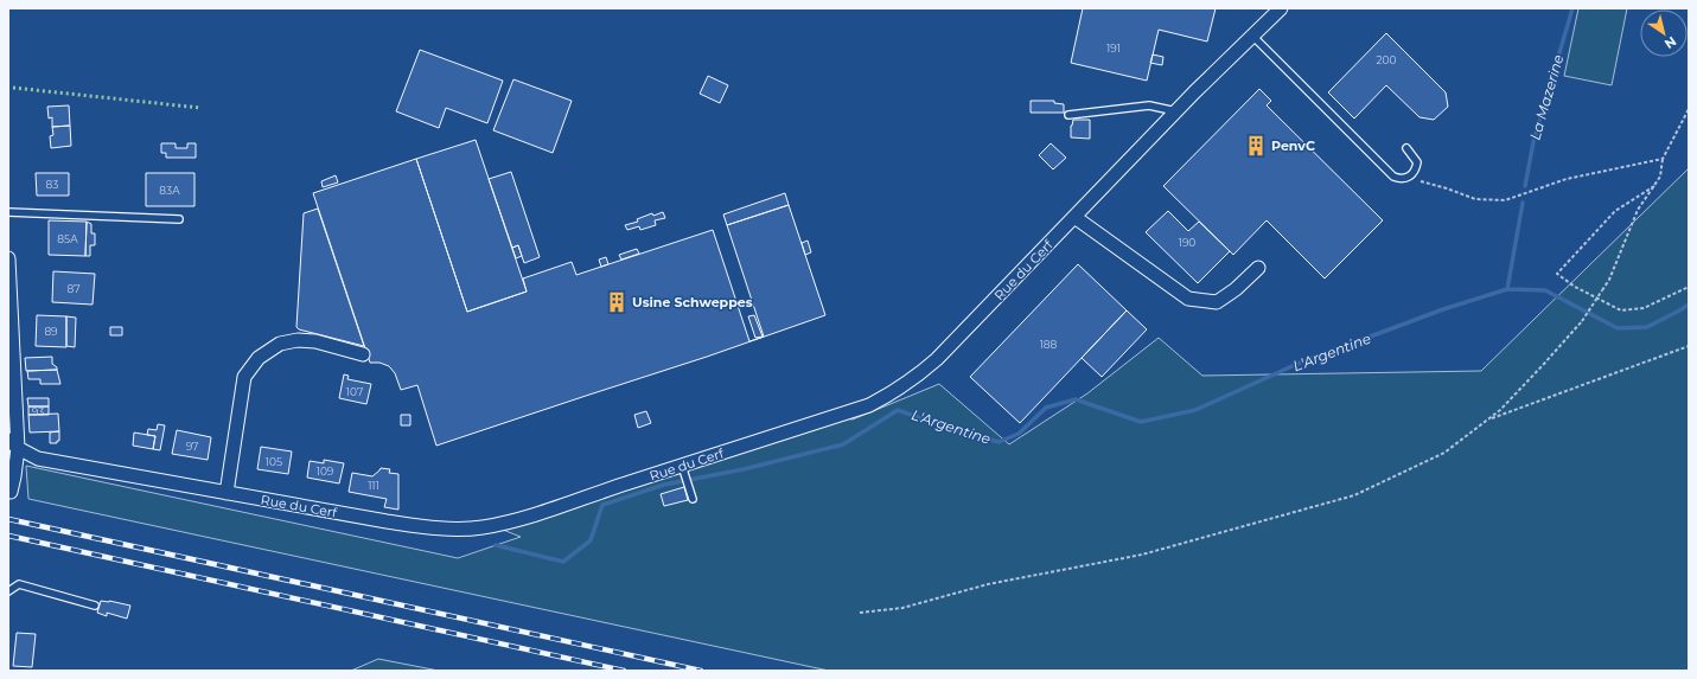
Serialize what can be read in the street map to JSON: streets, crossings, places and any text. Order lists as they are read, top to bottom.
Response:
{
  "streets": {
    "street": ["Rue du Cerf"]
  },
  "water": ["La Mazerine", "L'Argentine"],
  "places": {
    "building": ["PenvC", "Usine Schweppes"]
  },
  "house_numbers": [
    "191",
    "200",
    "83",
    "83A",
    "85A",
    "190",
    "87",
    "89",
    "188",
    "107",
    "93",
    "97",
    "105",
    "109",
    "111"
  ],
  "north": "bottom right"
}
